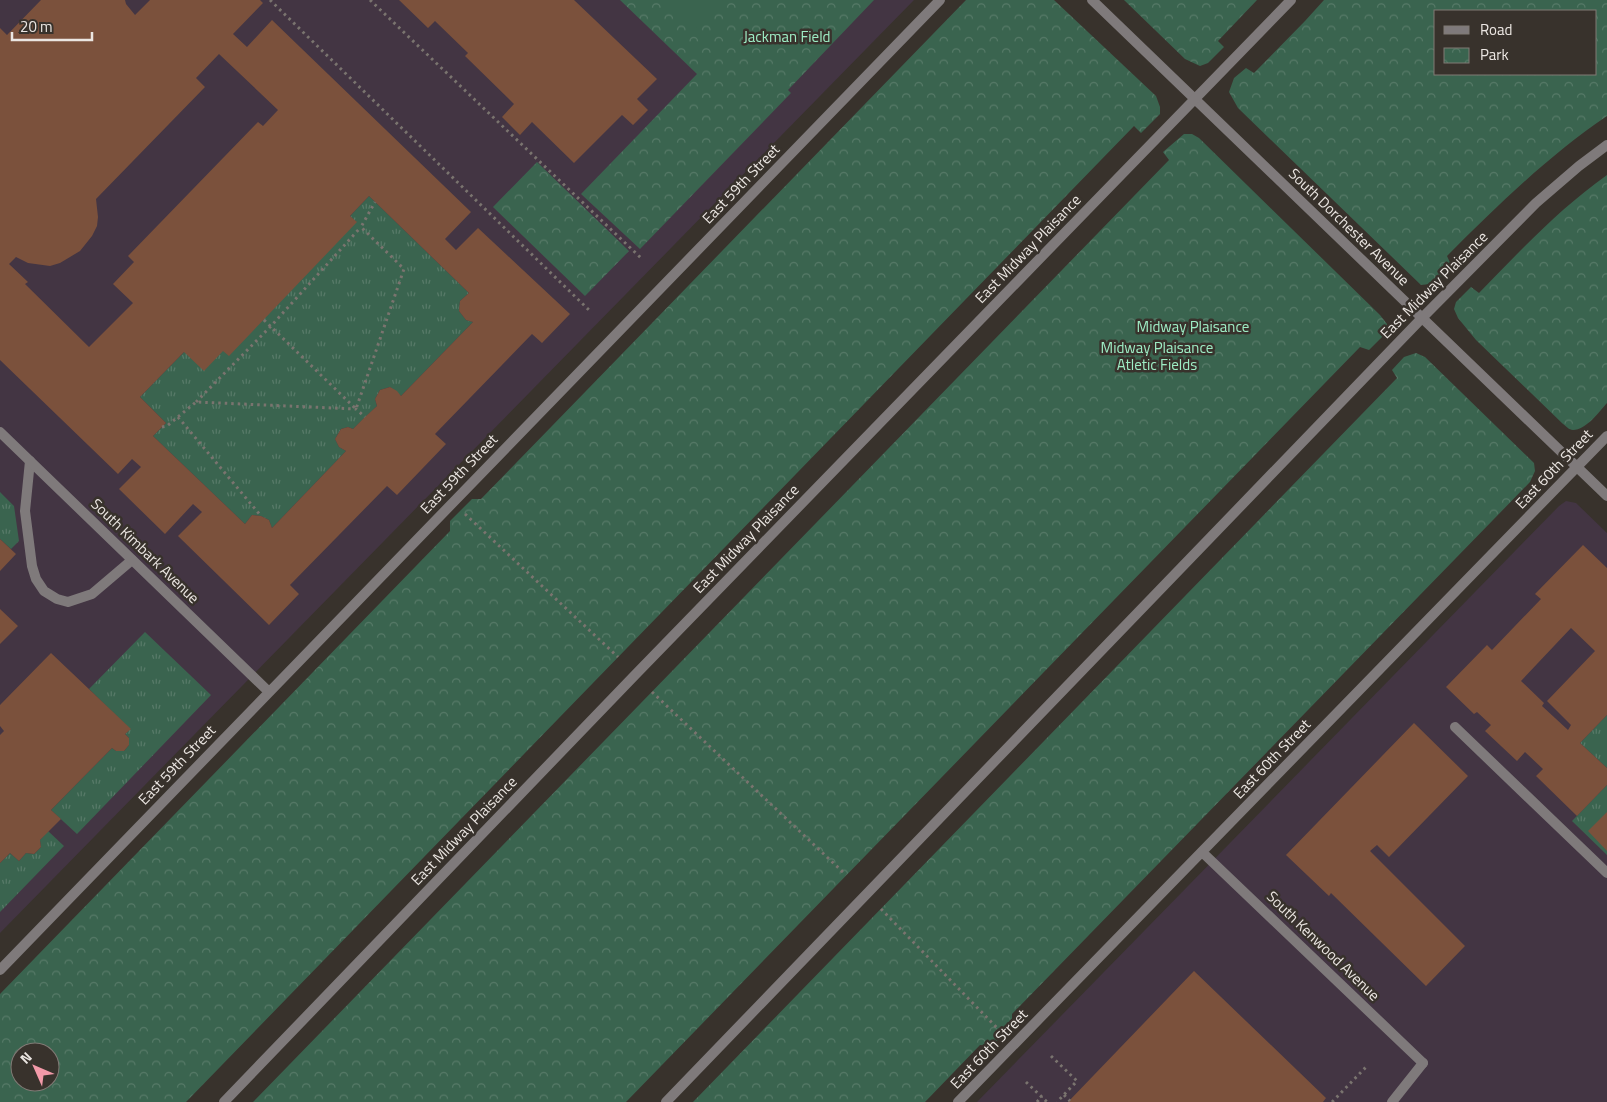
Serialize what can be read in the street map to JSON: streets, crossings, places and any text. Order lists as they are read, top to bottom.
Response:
{
  "streets": {
    "street": [
      "East 59th Street",
      "South Dorchester Avenue",
      "East Midway Plaisance",
      "East 60th Street",
      "South Kimbark Avenue",
      "South Kenwood Avenue"
    ]
  },
  "crossings": [
    ["East 59th Street", "South Kimbark Avenue"],
    ["South Dorchester Avenue", "East Midway Plaisance"],
    ["South Dorchester Avenue", "East 60th Street"],
    ["East 60th Street", "South Kenwood Avenue"]
  ],
  "parks": ["Jackman Field", "Midway Plaisance", "Midway Plaisance Atletic Fields"],
  "legend": ["Road", "Park"],
  "scale_bar": "20 m",
  "north": "top left"
}
